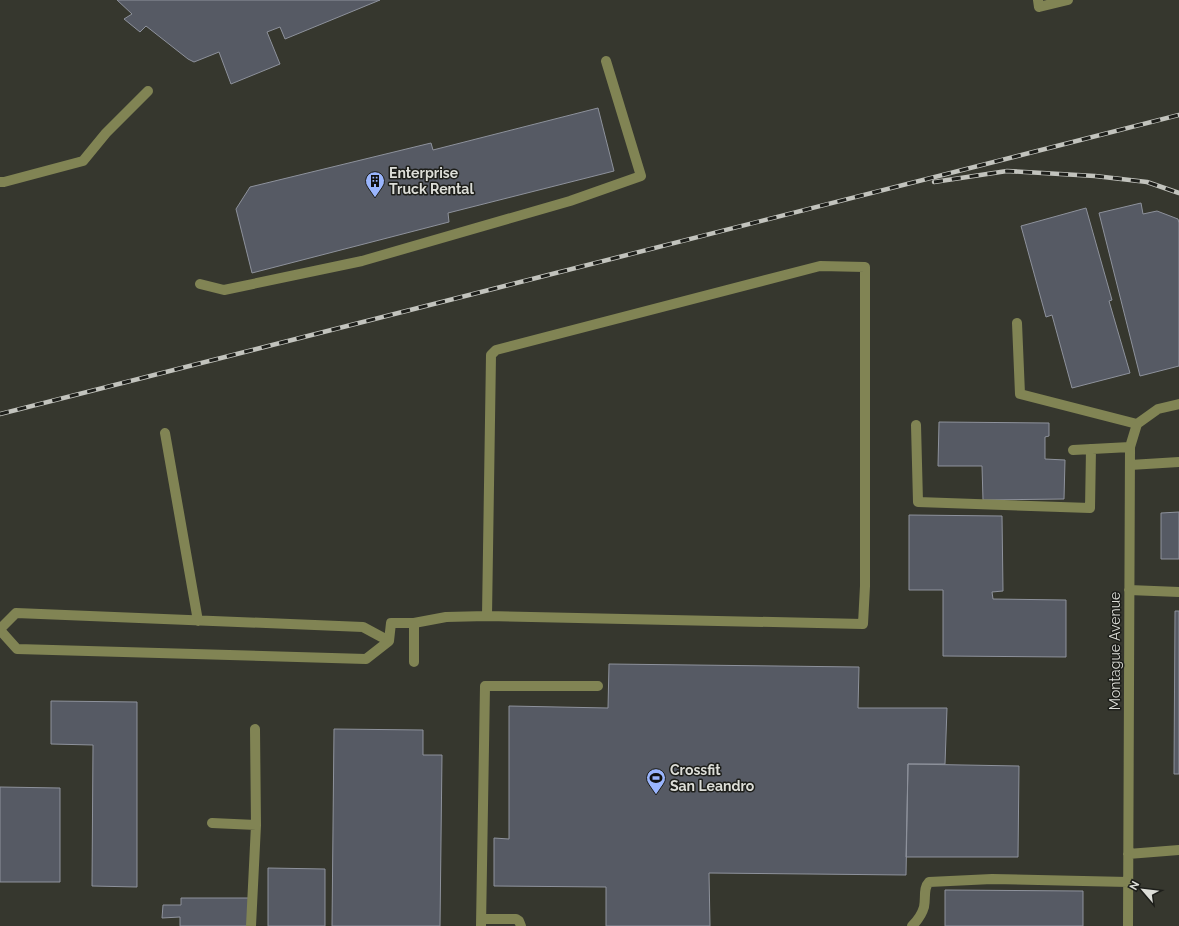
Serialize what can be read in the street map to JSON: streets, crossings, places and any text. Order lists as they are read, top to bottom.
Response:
{
  "streets": {
    "lane": ["Montague Avenue"]
  },
  "places": {
    "building": ["Enterprise Truck Rental"],
    "sports": ["Crossfit San Leandro"]
  },
  "north": "top left"
}
